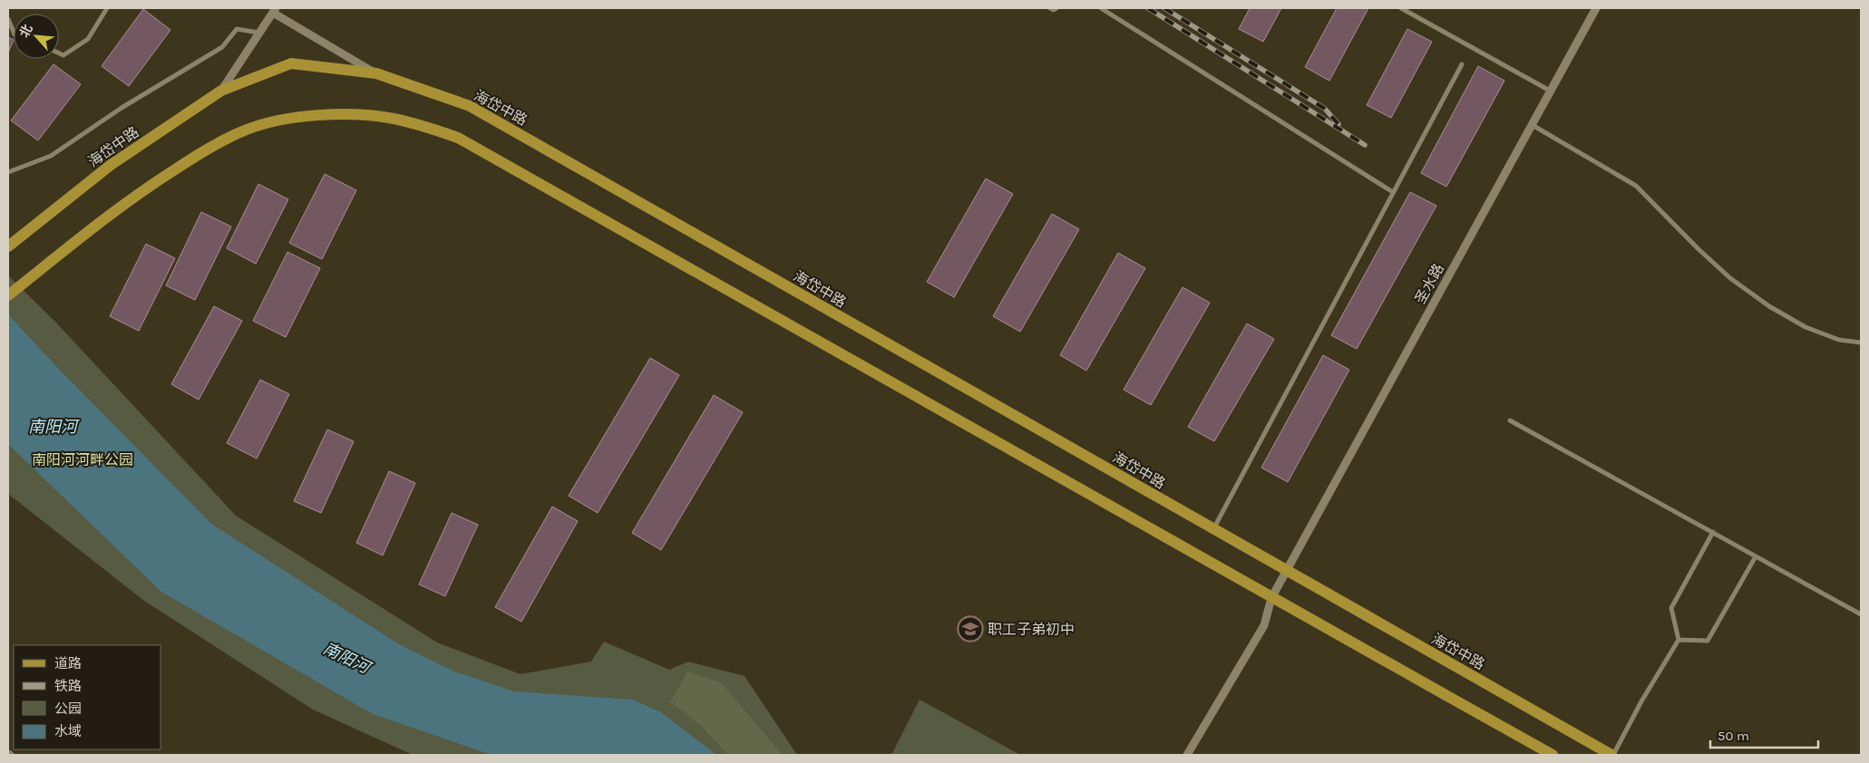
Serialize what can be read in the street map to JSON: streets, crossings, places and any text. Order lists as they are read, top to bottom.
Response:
{
  "streets": {
    "main road": ["海岱中路"],
    "street": ["圣水路"]
  },
  "crossings": [
    ["海岱中路", "圣水路"]
  ],
  "water": ["南阳河"],
  "parks": ["南阳河河畔公园"],
  "places": {
    "school or university": ["职工子弟初中"]
  },
  "legend": [
    "道路",
    "铁路",
    "公园",
    "水域"
  ],
  "scale_bar": "50 m",
  "north": "top left"
}
